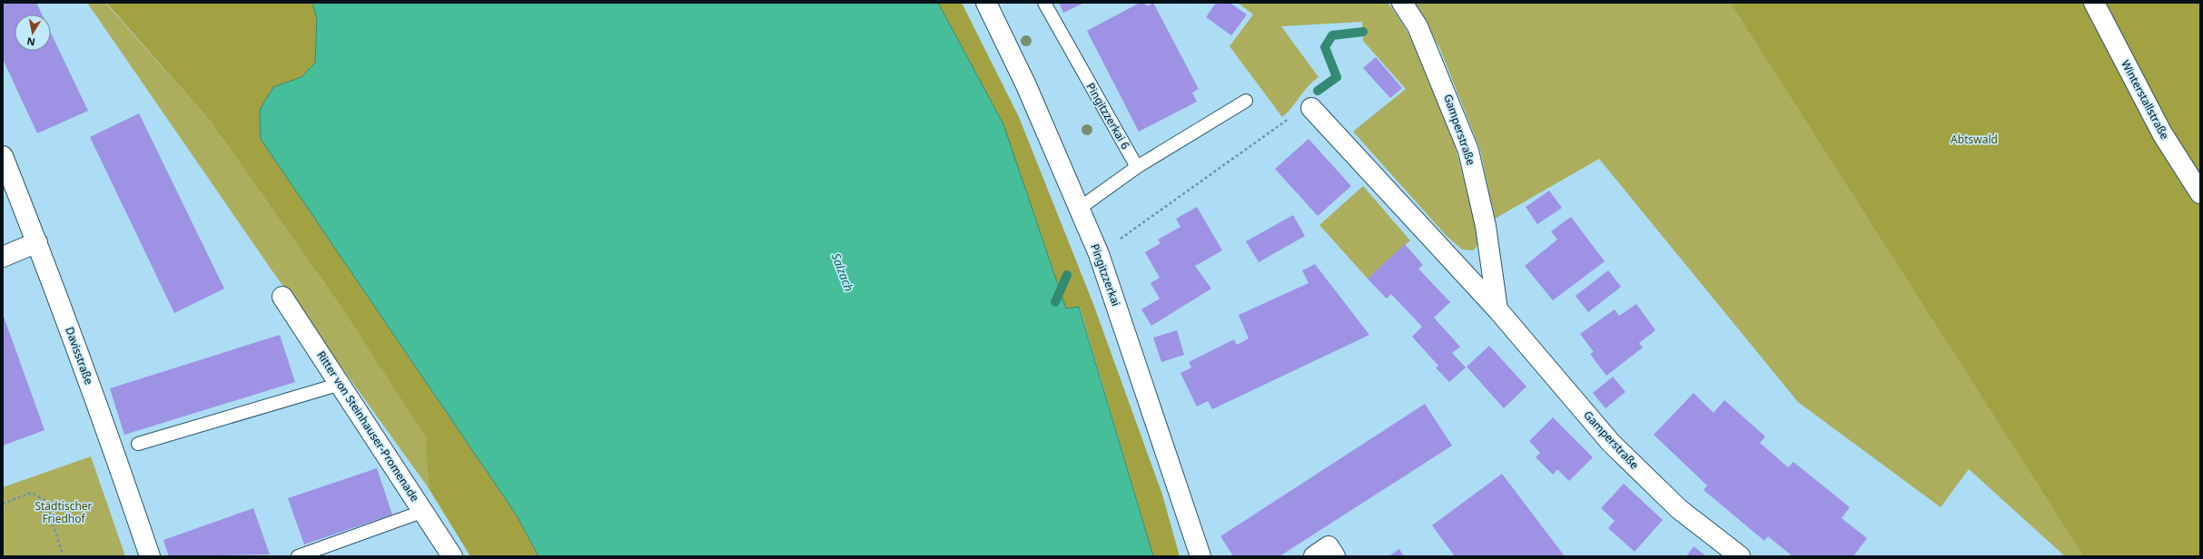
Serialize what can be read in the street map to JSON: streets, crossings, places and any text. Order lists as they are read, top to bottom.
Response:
{
  "streets": {
    "street": [
      "Winterstallstraße",
      "Gamperstraße",
      "Pingitzzerkai",
      "Davisstraße",
      "Ritter von Steinhauser-Promenade"
    ],
    "lane": ["Pingitzzerkai 6"]
  },
  "water": ["Salzach"],
  "parks": ["Abtswald", "Städtischer Friedhof"],
  "north": "bottom"
}
